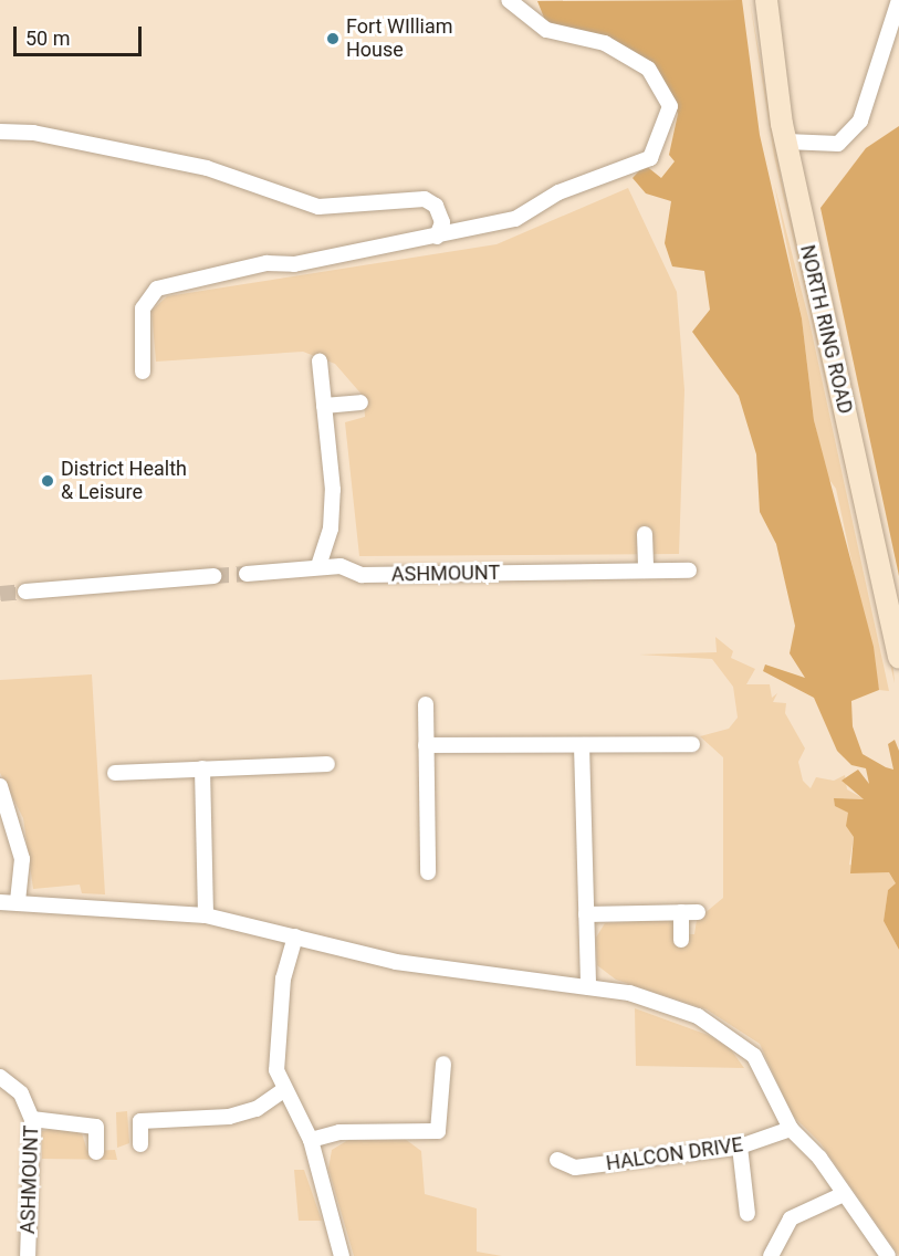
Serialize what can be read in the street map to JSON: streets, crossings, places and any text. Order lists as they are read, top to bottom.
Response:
{
  "streets": {
    "main road": ["NORTH RING ROAD"],
    "street": ["ASHMOUNT", "HALCON DRIVE"]
  },
  "places": ["Fort WIlliam House", "District Health & Leisure"],
  "scale_bar": "50 m"
}
